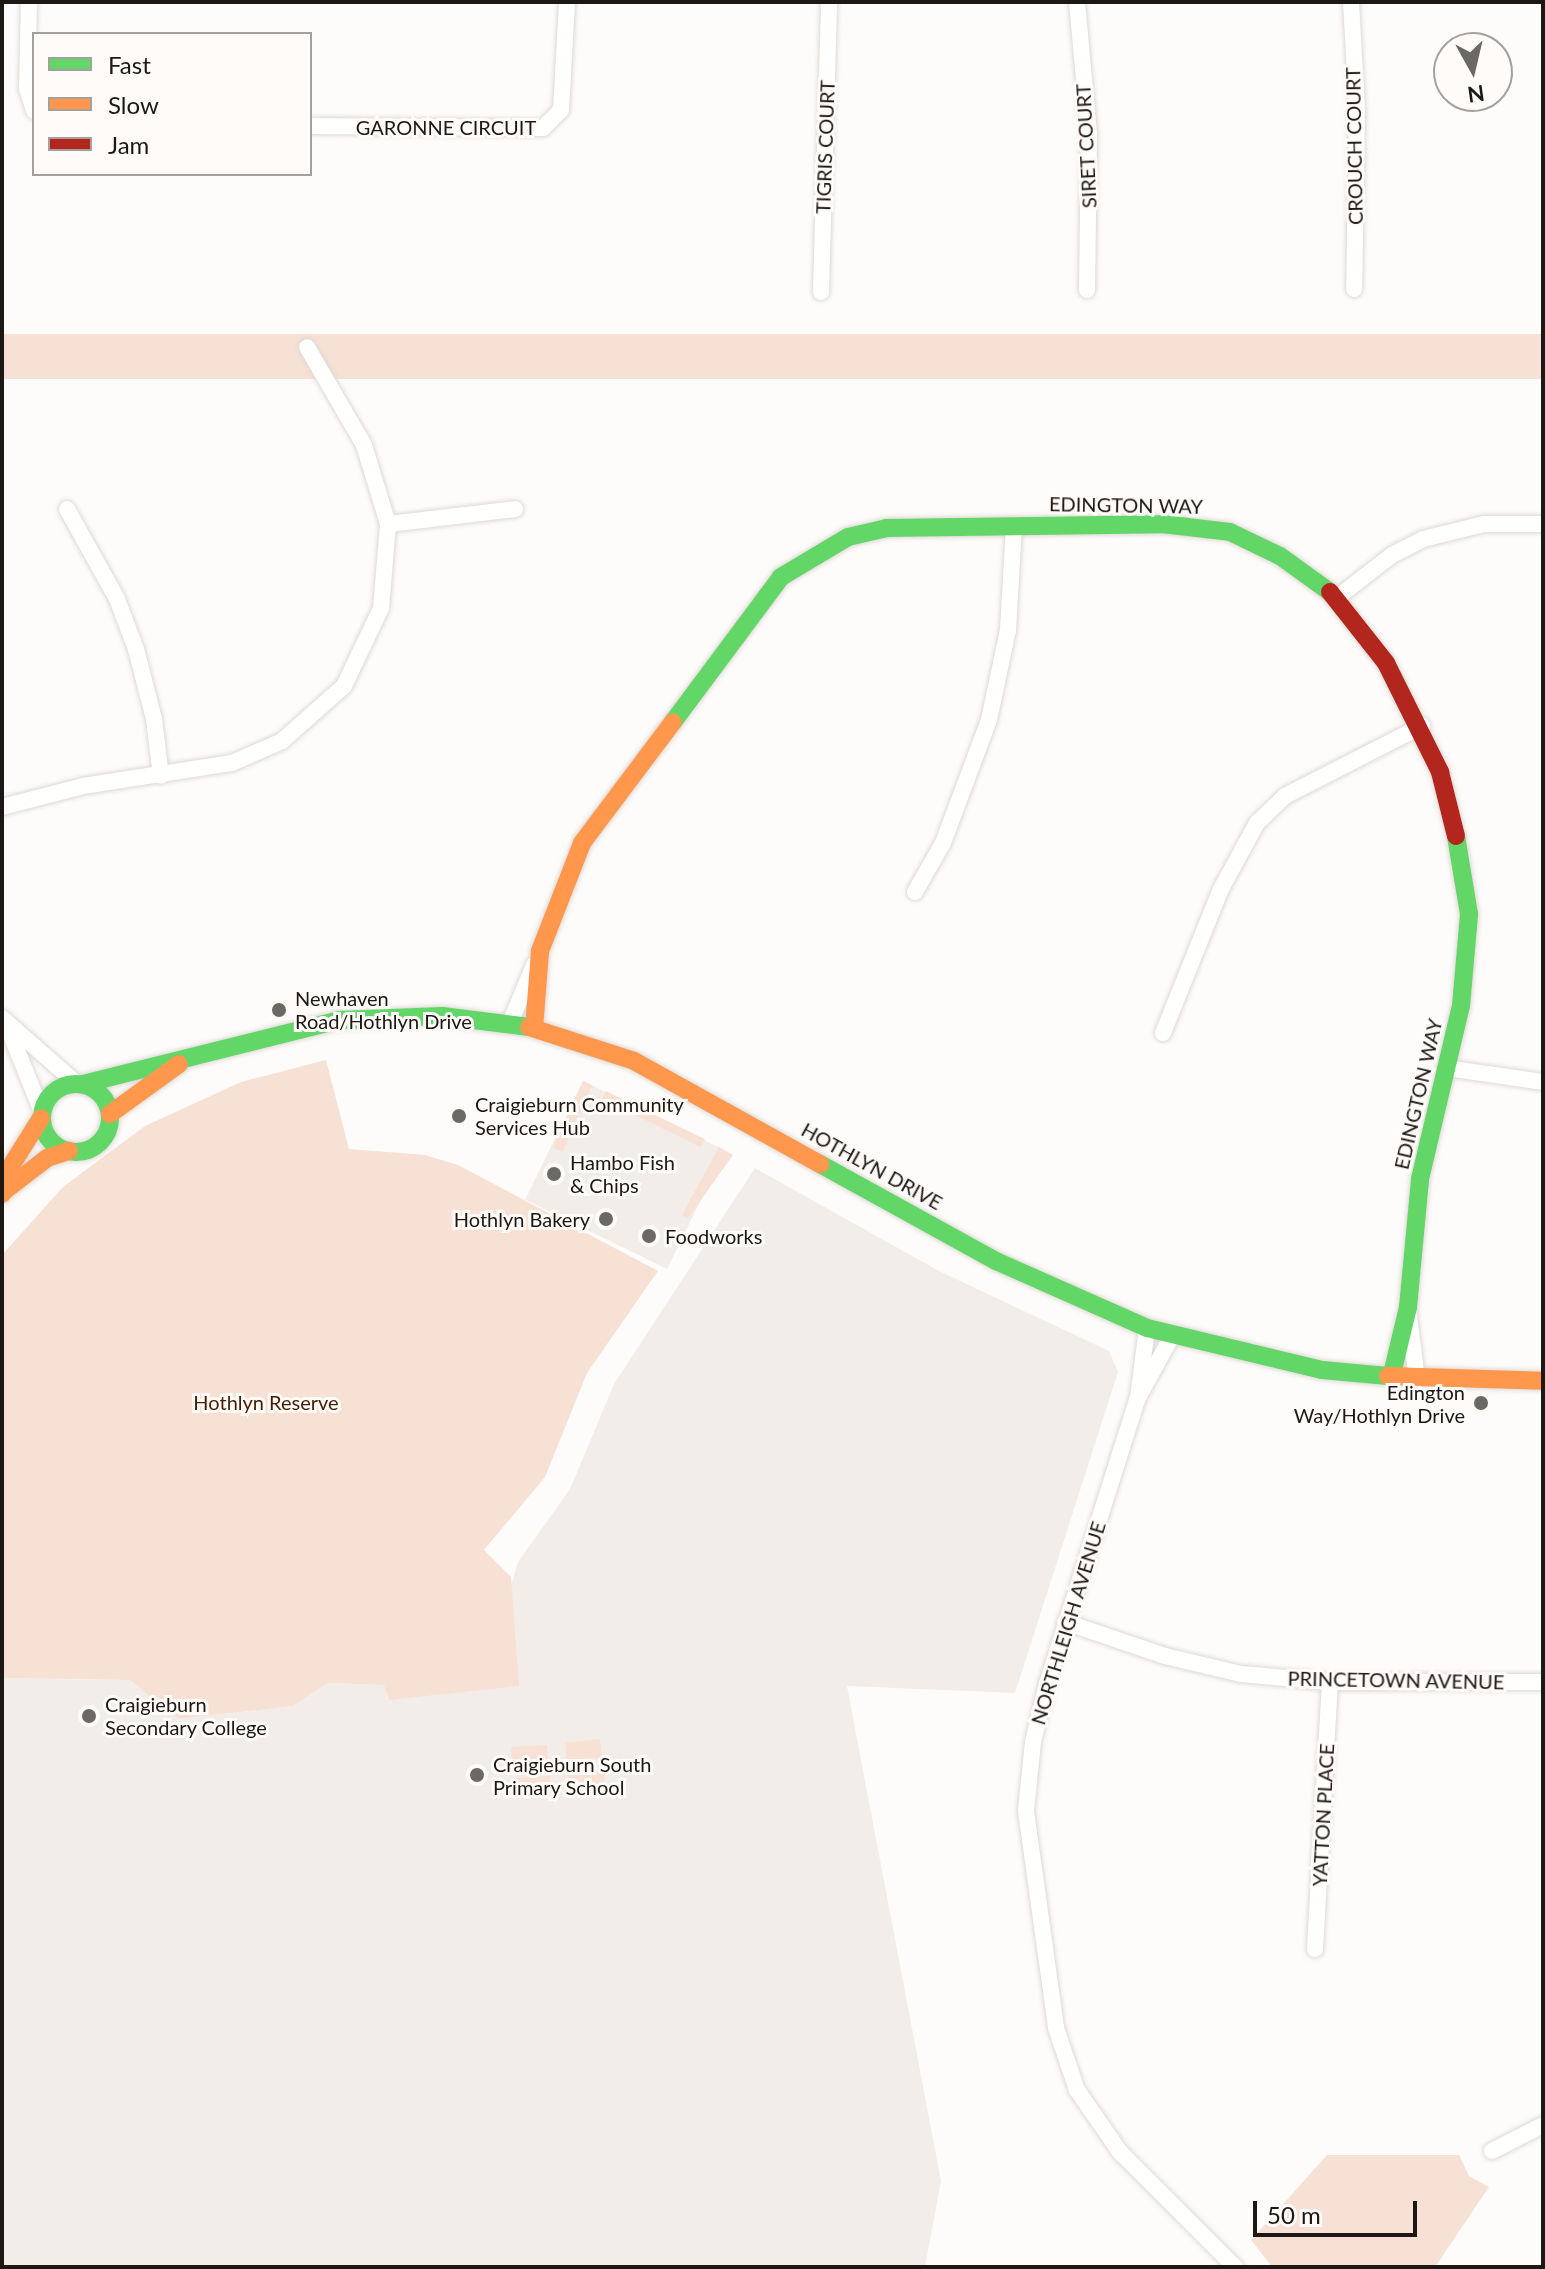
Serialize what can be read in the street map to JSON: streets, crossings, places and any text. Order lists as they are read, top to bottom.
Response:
{
  "streets": {
    "street": [
      "GARONNE CIRCUIT",
      "SIRET COURT",
      "CROUCH COURT",
      "TIGRIS COURT",
      "EDINGTON WAY",
      "HOTHLYN DRIVE",
      "NORTHLEIGH AVENUE",
      "PRINCETOWN AVENUE",
      "YATTON PLACE"
    ]
  },
  "crossings": [
    ["EDINGTON WAY", "HOTHLYN DRIVE"],
    ["HOTHLYN DRIVE", "NORTHLEIGH AVENUE"],
    ["NORTHLEIGH AVENUE", "PRINCETOWN AVENUE"],
    ["PRINCETOWN AVENUE", "YATTON PLACE"]
  ],
  "parks": ["Hothlyn Reserve"],
  "places": [
    "Newhaven Road/Hothlyn Drive",
    "Craigieburn Community Services Hub",
    "Hambo Fish & Chips",
    "Hothlyn Bakery",
    "Foodworks",
    "Edington Way/Hothlyn Drive",
    "Craigieburn Secondary College",
    "Craigieburn South Primary School"
  ],
  "legend": ["Fast", "Slow", "Jam"],
  "scale_bar": "50 m",
  "north": "bottom"
}
